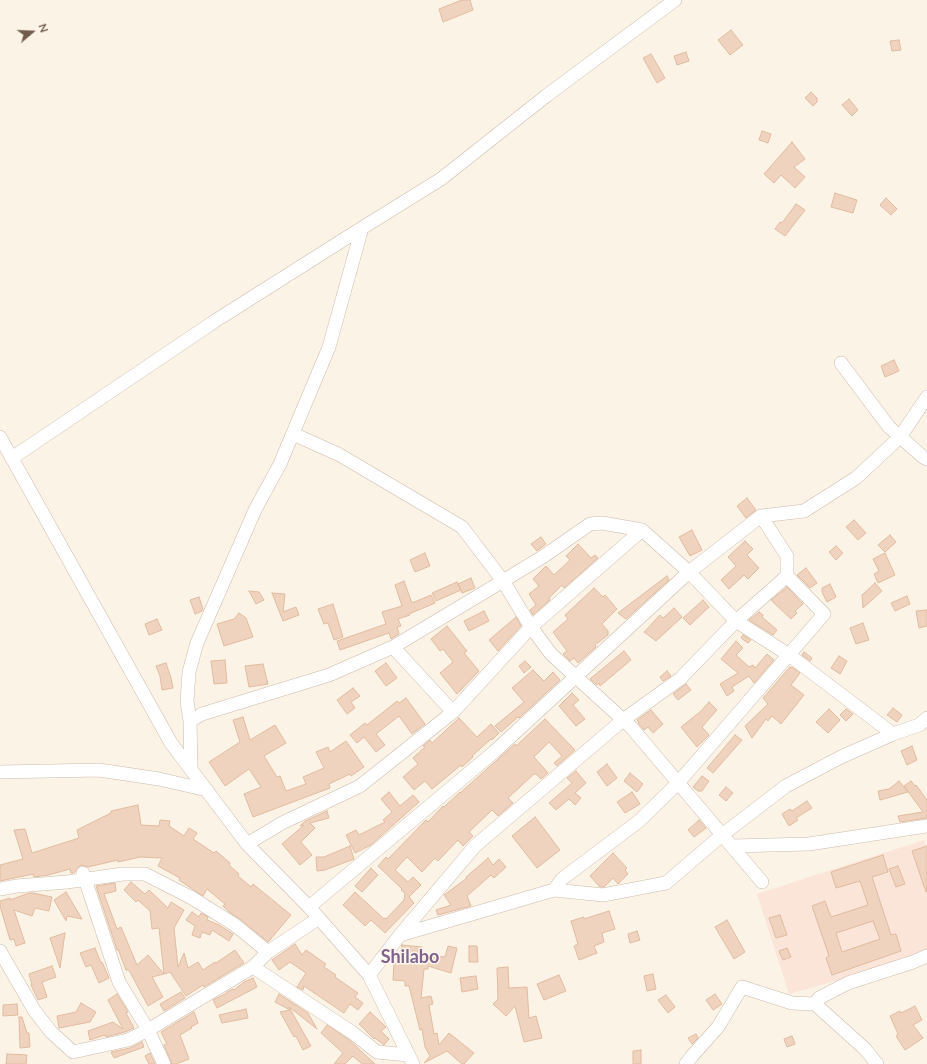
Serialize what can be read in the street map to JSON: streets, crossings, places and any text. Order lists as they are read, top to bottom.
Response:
{
  "districts": ["Shilabo"],
  "north": "right"
}
